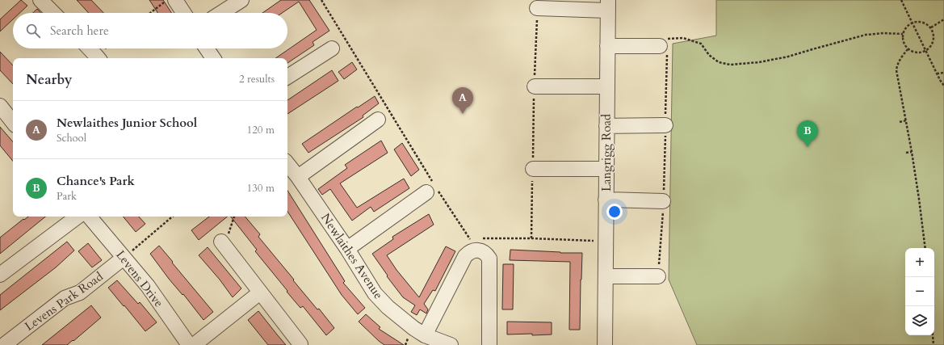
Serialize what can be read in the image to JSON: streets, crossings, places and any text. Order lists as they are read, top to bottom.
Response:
{
  "streets": {
    "street": [
      "Langrigg Road",
      "Newlaithes Avenue",
      "Levens Drive",
      "Levens Park Road"
    ]
  },
  "crossings": [
    ["Levens Drive", "Levens Park Road"]
  ],
  "page": {
    "search": "Search here",
    "heading": ["Nearby", "2 results"],
    "pins": ["A", "B"],
    "list": [
      {
        "mark": "A",
        "name": "Newlaithes Junior School",
        "note": "School",
        "value": "120 m"
      },
      {
        "mark": "B",
        "name": "Chance's Park",
        "note": "Park",
        "value": "130 m"
      }
    ],
    "map_buttons": ["+", "−"]
  }
}
